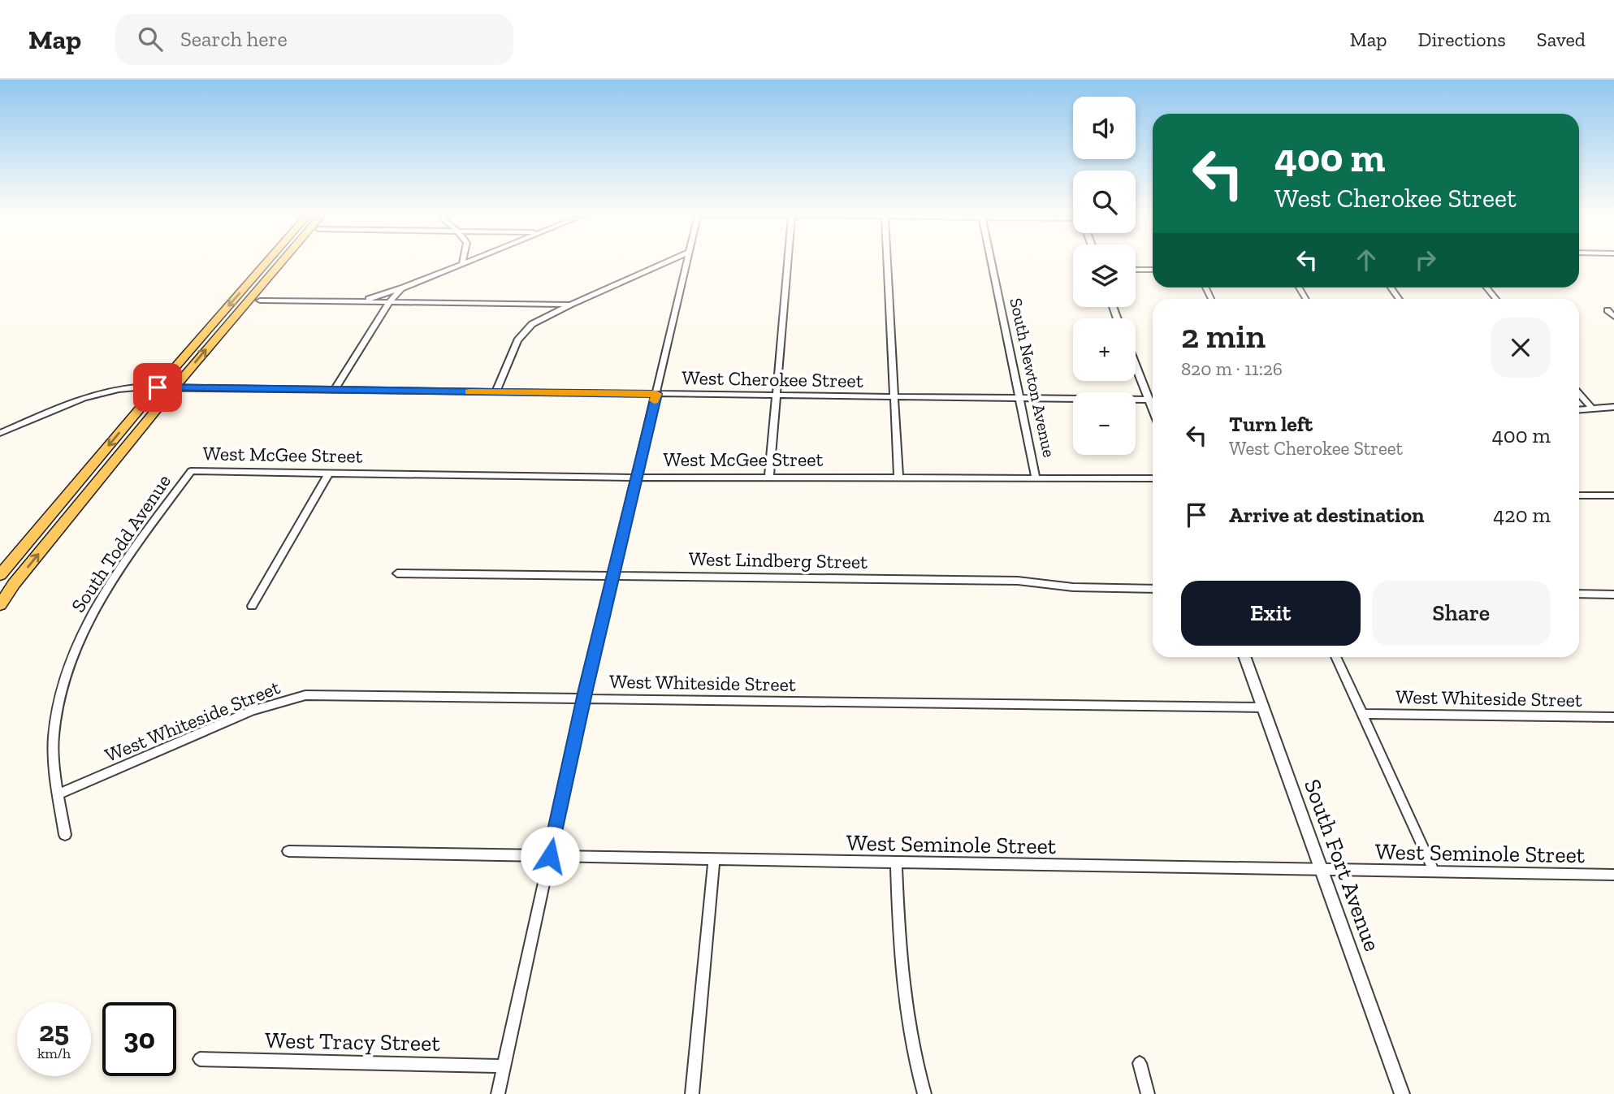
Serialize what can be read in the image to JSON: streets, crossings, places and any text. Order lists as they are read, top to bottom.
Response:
{
  "streets": {
    "street": [
      "South Newton Avenue",
      "West Cherokee Street",
      "West McGee Street",
      "South Todd Avenue",
      "West Lindberg Street",
      "West Whiteside Street",
      "West Seminole Street",
      "South Fort Avenue",
      "West Tracy Street"
    ]
  },
  "crossings": [
    ["South Newton Avenue", "West Cherokee Street"],
    ["South Newton Avenue", "West McGee Street"],
    ["West McGee Street", "South Todd Avenue"],
    ["South Todd Avenue", "West Whiteside Street"],
    ["West Whiteside Street", "South Fort Avenue"],
    ["West Seminole Street", "South Fort Avenue"]
  ],
  "page": {
    "header": "Map",
    "search": "Search here",
    "nav": ["Map", "Directions", "Saved"],
    "map_buttons": ["+", "−"],
    "turn": ["400 m", "West Cherokee Street"],
    "heading": ["2 min", "820 m · 11:26"],
    "list": [
      {
        "name": "Turn left",
        "note": "West Cherokee Street",
        "value": "400 m"
      },
      {
        "name": "Arrive at destination",
        "value": "420 m"
      }
    ],
    "buttons": ["Exit", "Share"],
    "speed": "25 km/h",
    "limit": "30"
  }
}
